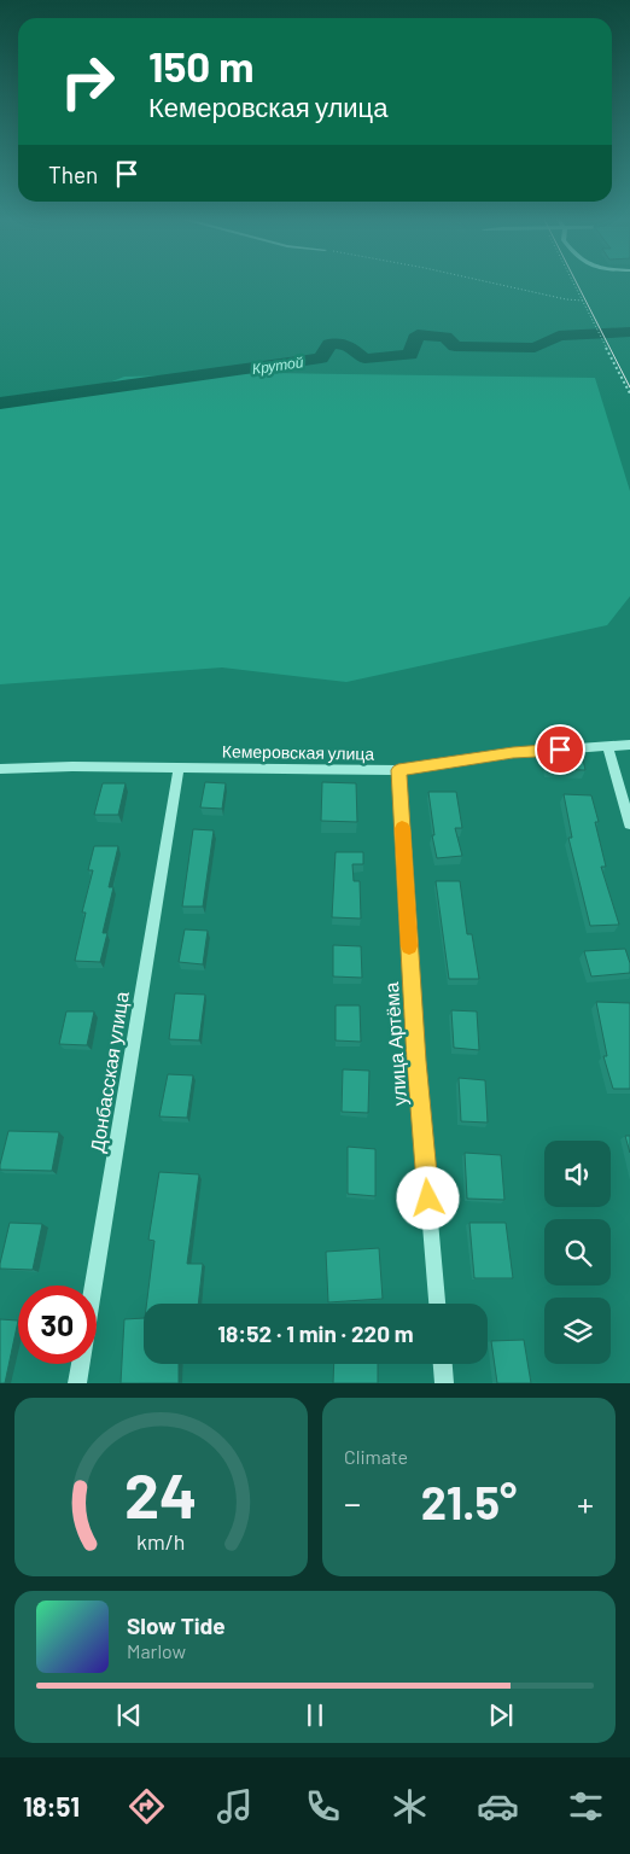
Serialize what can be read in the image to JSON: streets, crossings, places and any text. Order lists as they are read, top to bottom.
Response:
{
  "streets": {
    "street": ["Кемеровская улица", "улица Артёма", "Донбасская улица"]
  },
  "crossings": [
    ["Кемеровская улица", "улица Артёма"],
    ["Кемеровская улица", "Донбасская улица"]
  ],
  "water": ["Крутой"],
  "page": {
    "turn": ["150 m", "Кемеровская улица"],
    "then": "Then",
    "limit": "30",
    "trip": "18:52 · 1 min · 220 m",
    "tile": "Climate",
    "heat": ["−", "21.5°", "+"],
    "song": ["Slow Tide", "Marlow"],
    "tabs": "18:51",
    "gauge": ["24", "km/h"]
  }
}
